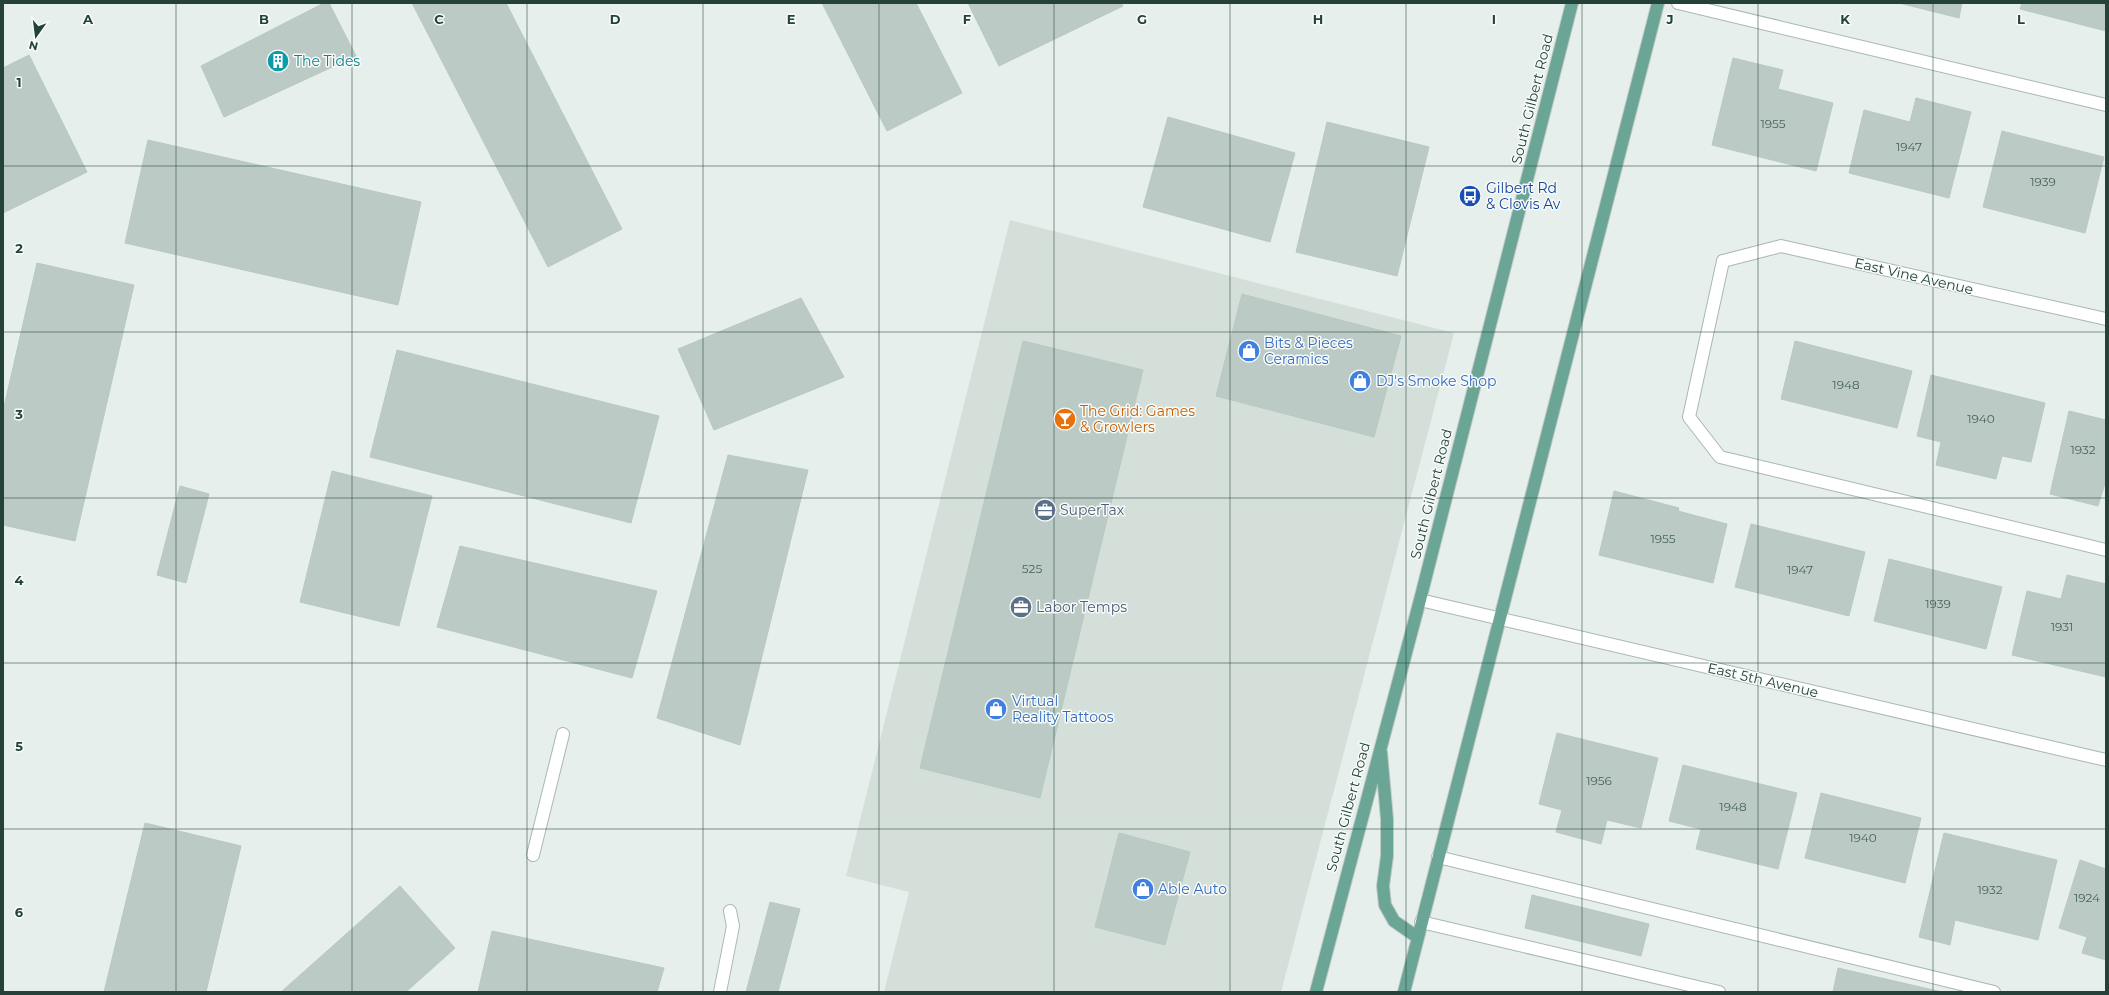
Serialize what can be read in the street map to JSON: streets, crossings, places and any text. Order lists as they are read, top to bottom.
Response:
{
  "streets": {
    "main road": ["South Gilbert Road"],
    "street": ["East Vine Avenue", "East 5th Avenue"]
  },
  "crossings": [
    ["South Gilbert Road", "East 5th Avenue"]
  ],
  "places": {
    "building": ["The Tides"],
    "bus stop": ["Gilbert Rd & Clovis Av"],
    "shop": [
      "Bits & Pieces Ceramics",
      "DJ's Smoke Shop",
      "Virtual Reality Tattoos",
      "Able Auto"
    ],
    "bar": ["The Grid: Games & Growlers"],
    "office": ["SuperTax", "Labor Temps"]
  },
  "house_numbers": [
    "1955",
    "1947",
    "1939",
    "1948",
    "1940",
    "1932",
    "1955",
    "525",
    "1947",
    "1939",
    "1931",
    "1956",
    "1948",
    "1940",
    "1932",
    "1924"
  ],
  "north": "bottom",
  "grid": {
    "columns": [
      "A",
      "B",
      "C",
      "D",
      "E",
      "F",
      "G",
      "H",
      "I",
      "J",
      "K",
      "L"
    ],
    "rows": [
      "1",
      "2",
      "3",
      "4",
      "5",
      "6"
    ]
  }
}
